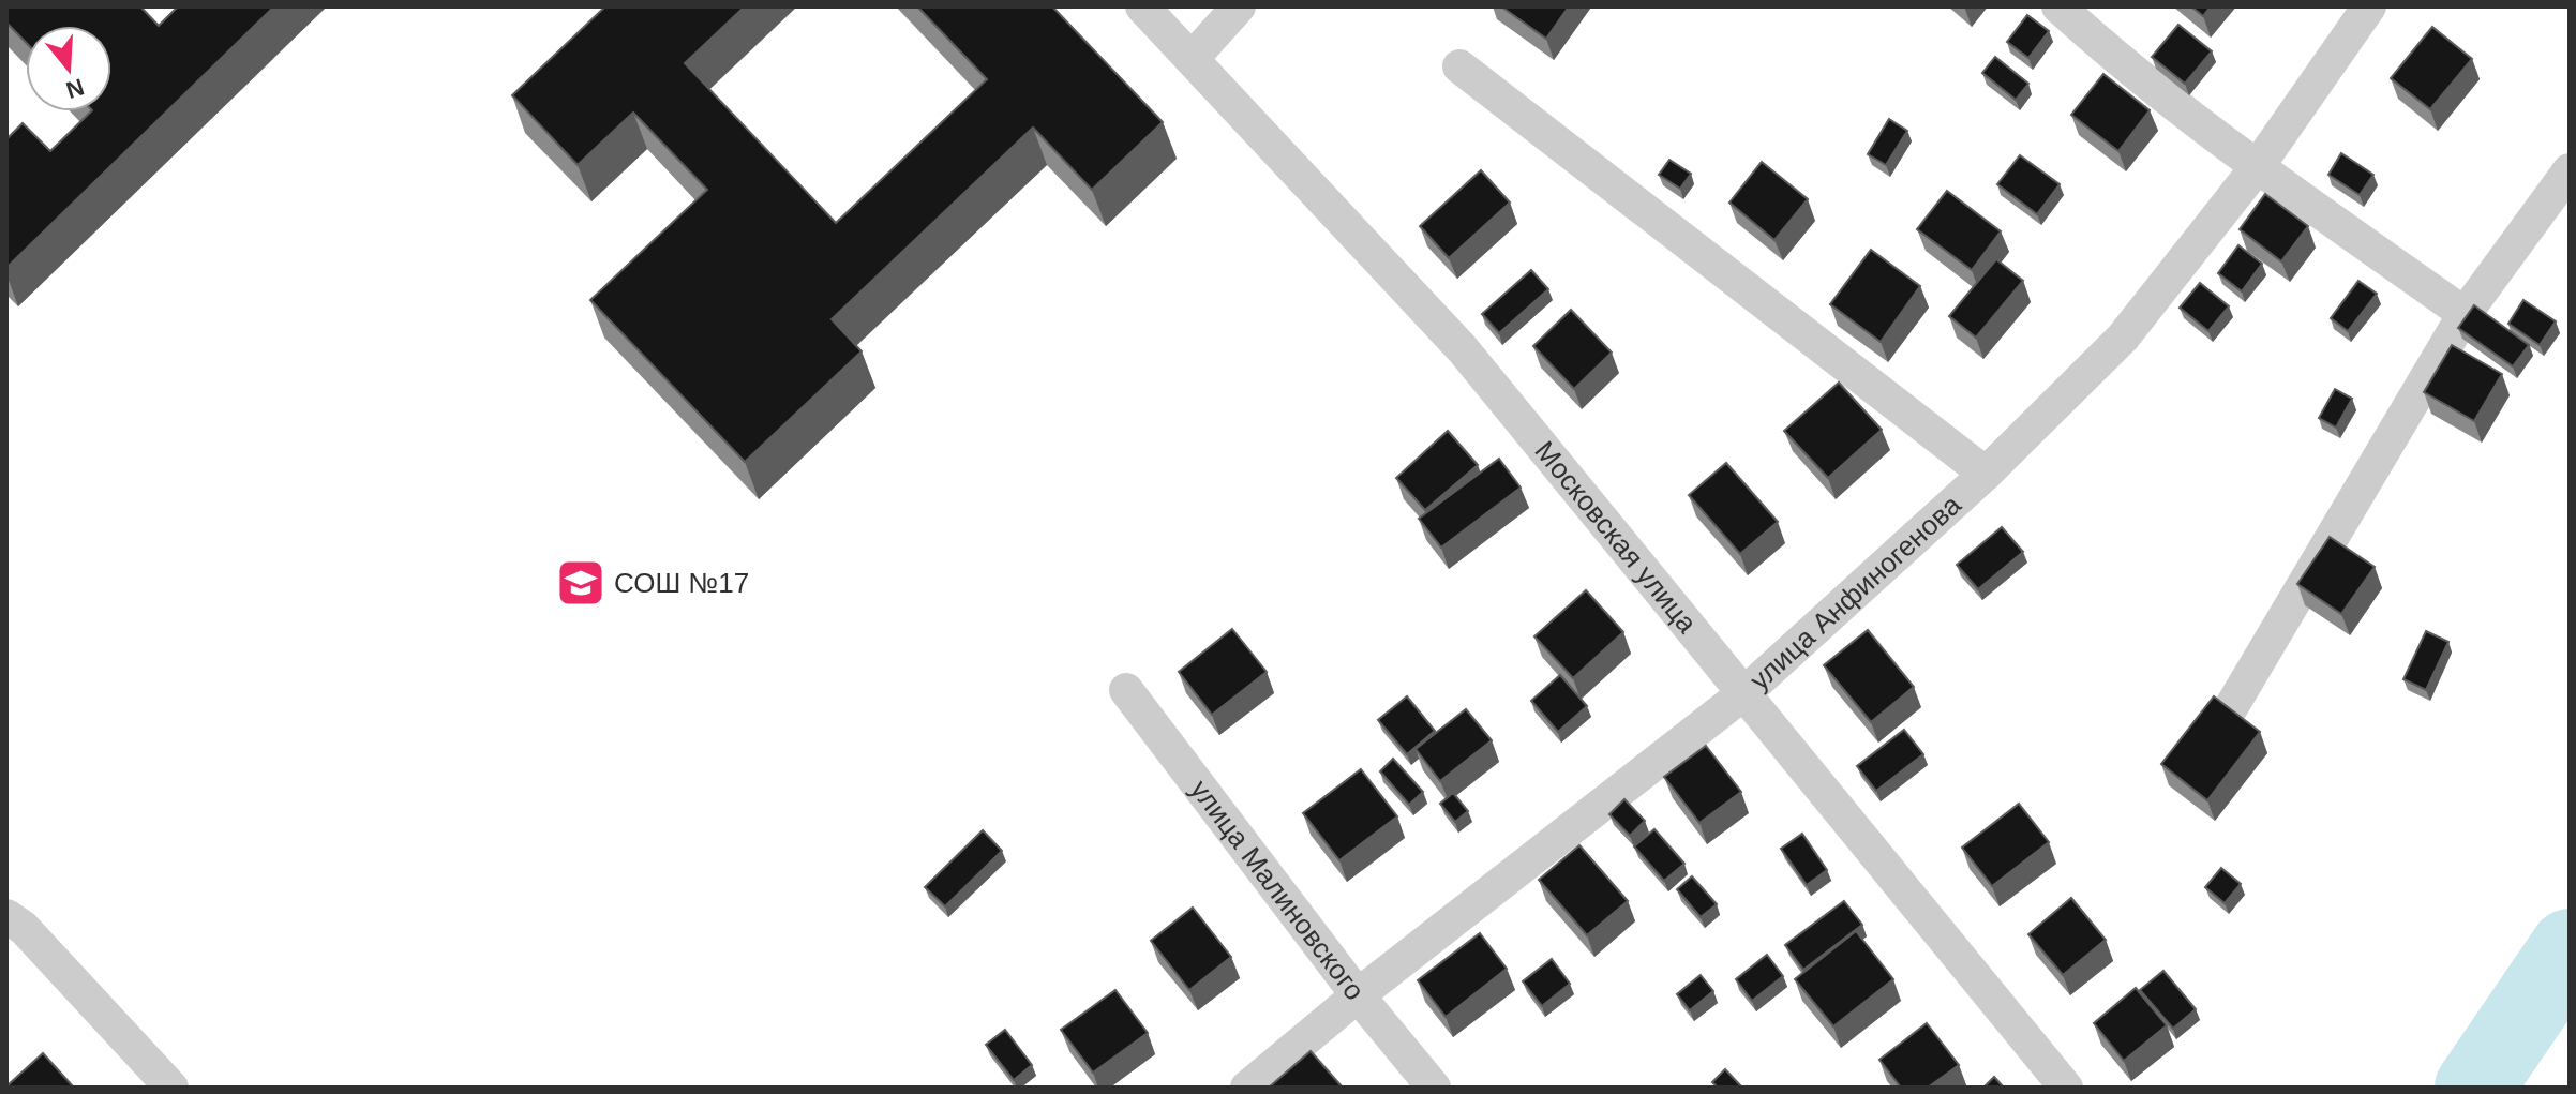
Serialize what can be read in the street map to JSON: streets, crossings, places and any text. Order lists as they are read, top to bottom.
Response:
{
  "streets": {
    "street": ["Московская улица", "улица Анфиногенова", "улица Малиновского"]
  },
  "crossings": [
    ["Московская улица", "улица Анфиногенова"],
    ["улица Анфиногенова", "улица Малиновского"]
  ],
  "places": {
    "school or university": ["СОШ №17"]
  },
  "north": "bottom"
}
